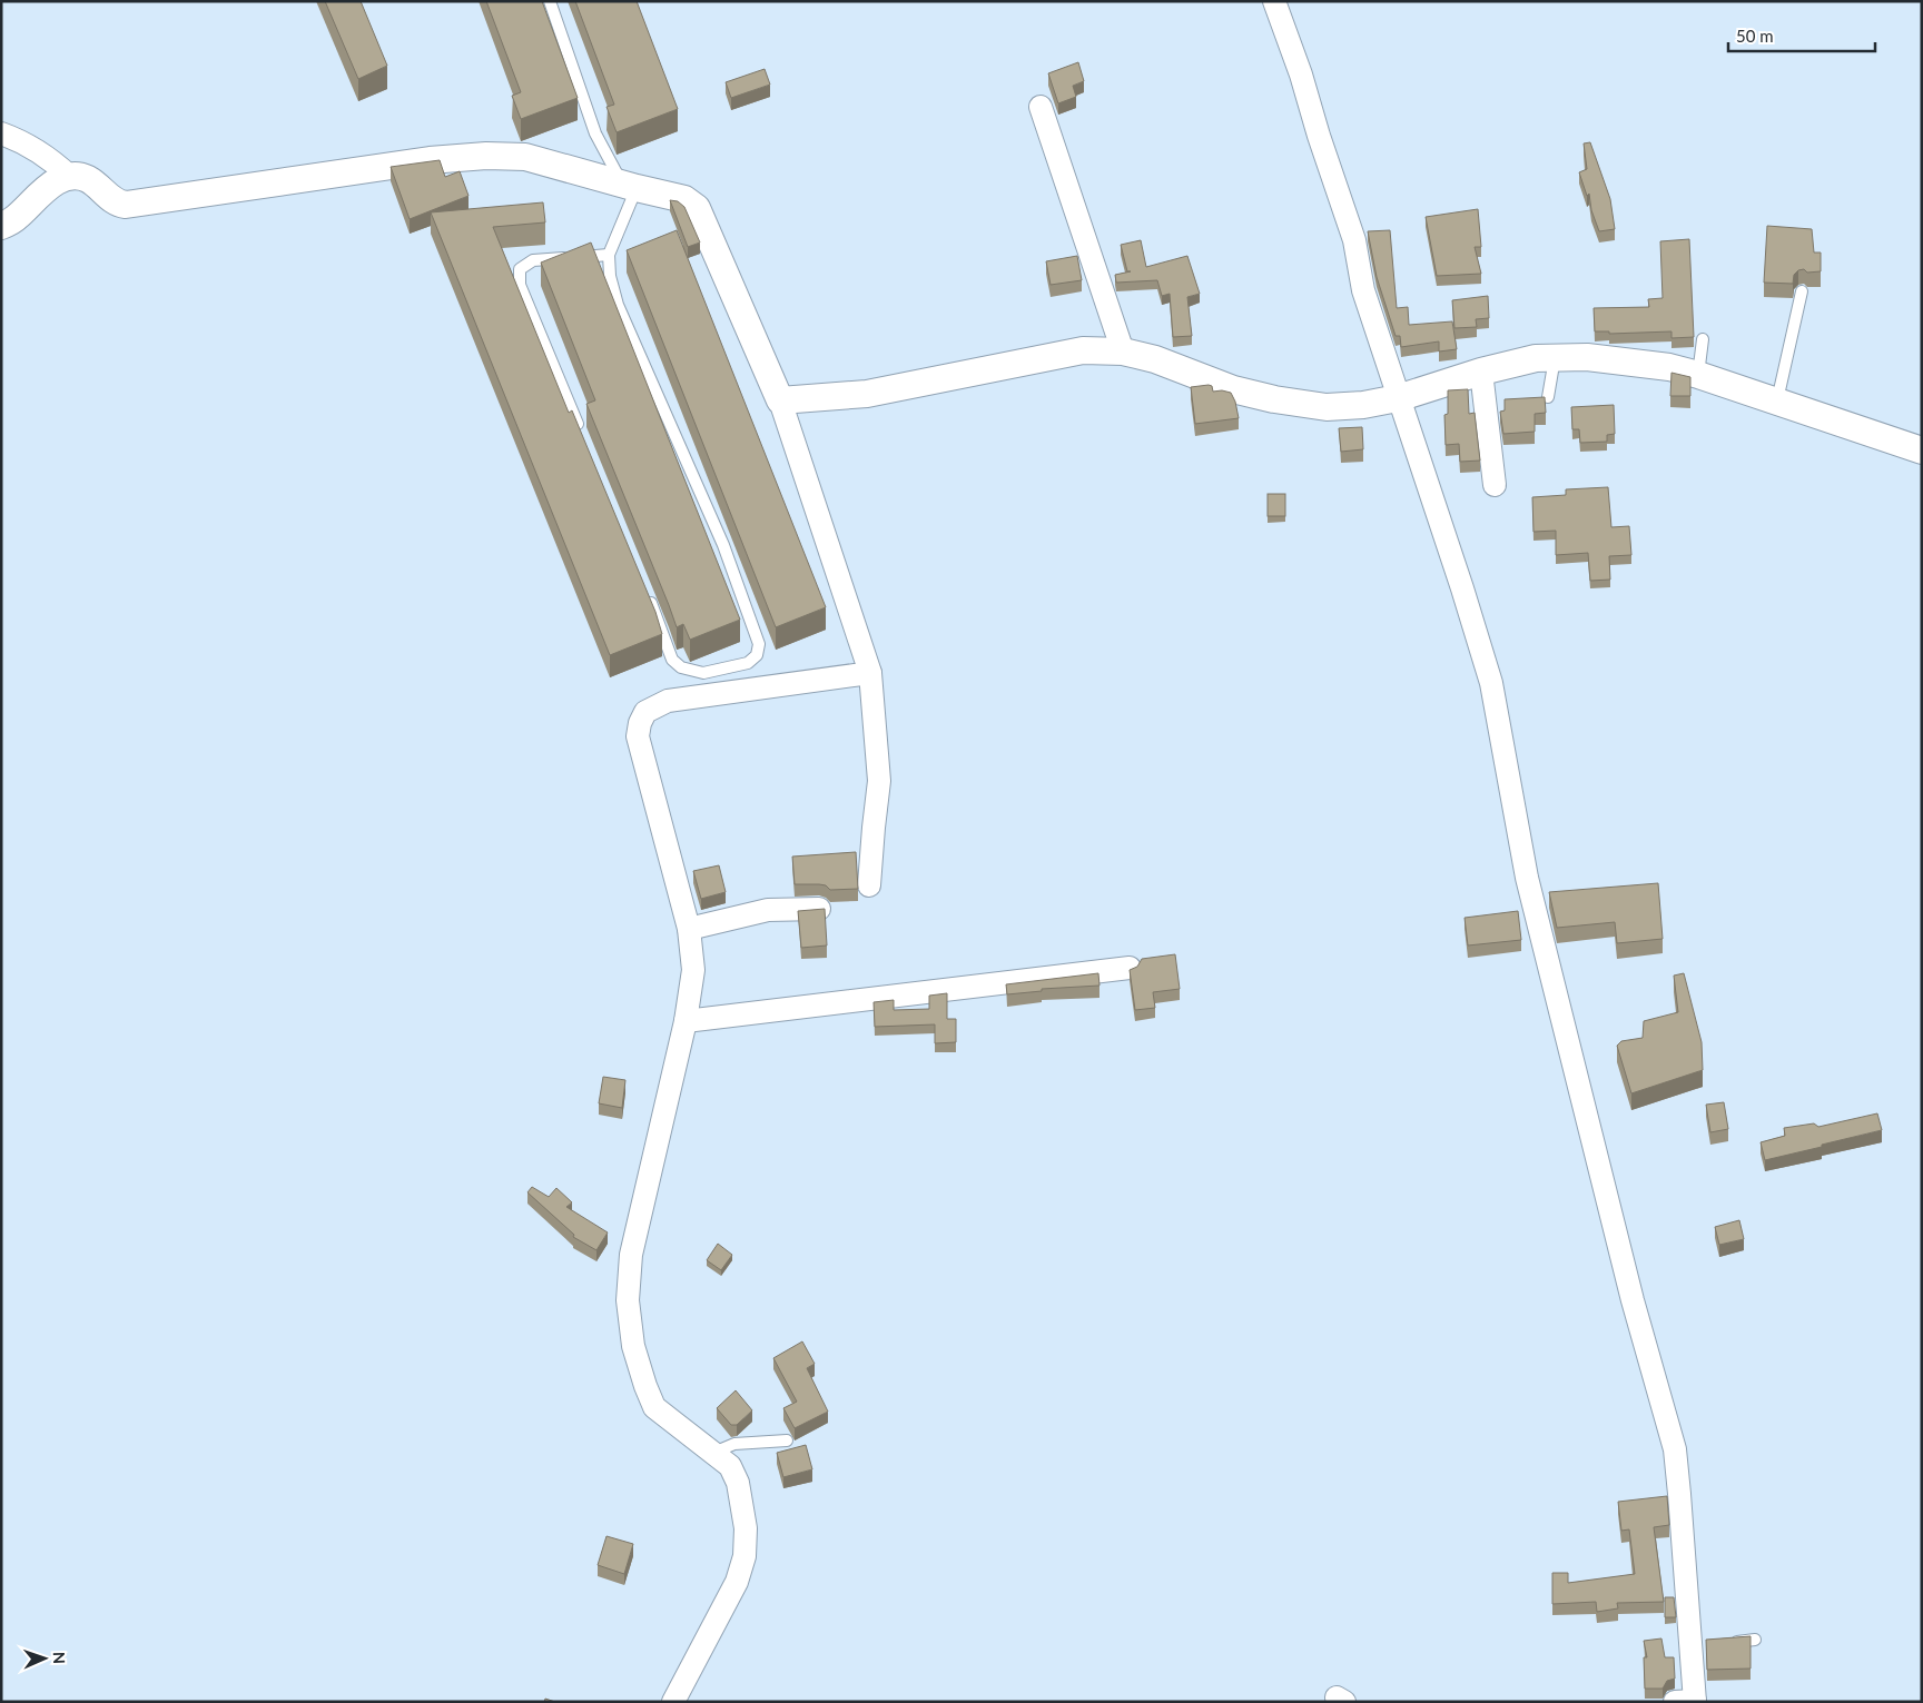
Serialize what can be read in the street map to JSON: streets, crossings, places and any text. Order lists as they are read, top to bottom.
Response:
{
  "scale_bar": "50 m",
  "north": "right"
}
